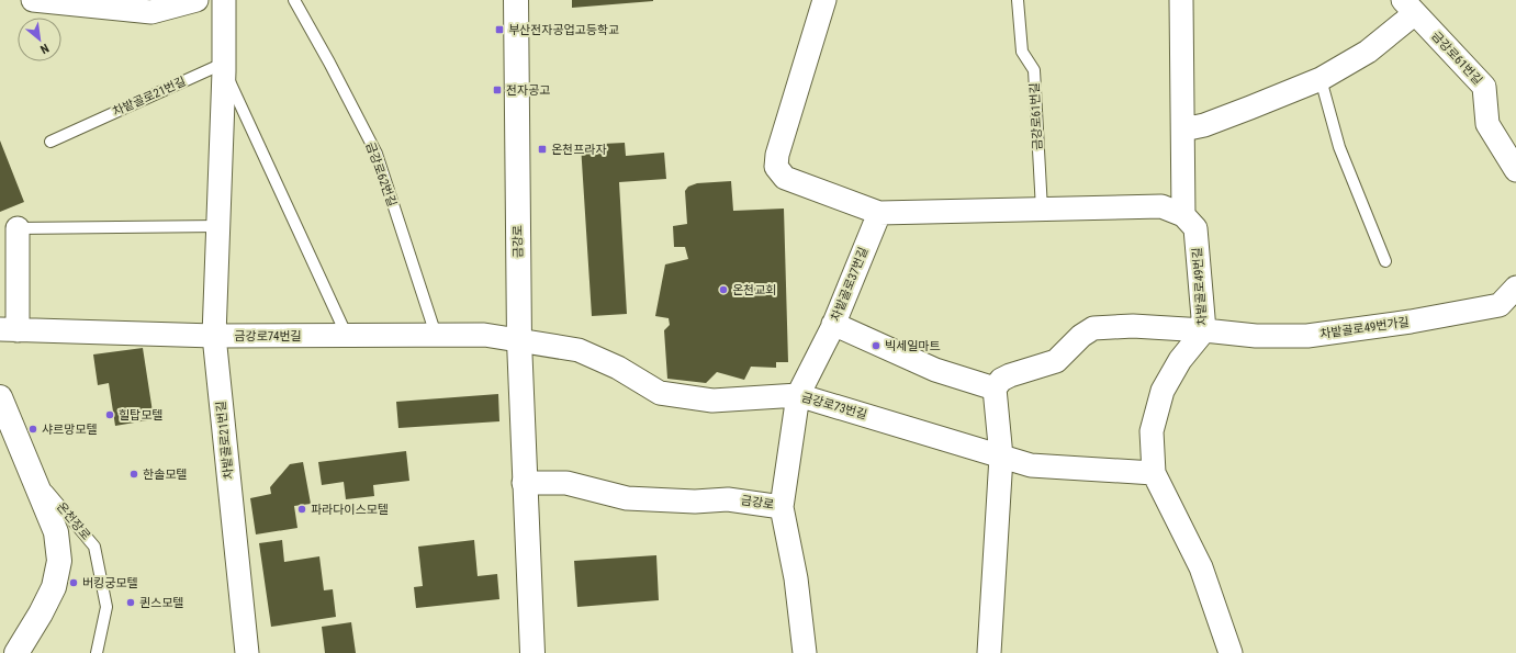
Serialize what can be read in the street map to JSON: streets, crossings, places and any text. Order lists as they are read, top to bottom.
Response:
{
  "streets": {
    "street": [
      "금강로61번길",
      "차밭골로21번길",
      "금강로",
      "차밭골로37번길",
      "차밭골로49번길",
      "차밭골로49번가길",
      "금강로74번길",
      "금강로73번길",
      "온천장로"
    ],
    "lane": ["금강로62번길"]
  },
  "crossings": [
    ["차밭골로21번길", "금강로74번길"],
    ["금강로62번길", "금강로74번길"],
    ["금강로", "차밭골로37번길"],
    ["금강로", "금강로74번길"],
    ["금강로", "금강로73번길"],
    ["차밭골로37번길", "금강로73번길"],
    ["차밭골로49번길", "차밭골로49번가길"],
    ["차밭골로49번길", "금강로73번길"],
    ["금강로74번길", "금강로73번길"]
  ],
  "places": {
    "transit": ["부산전자공업고등학교", "전자공고", "온천프라자"],
    "other": [
      "온천교회",
      "빅세일마트",
      "힐탑모텔",
      "샤르망모텔",
      "한솔모텔",
      "파라다이스모텔",
      "버킹궁모텔",
      "퀸스모텔"
    ]
  },
  "north": "bottom right"
}
